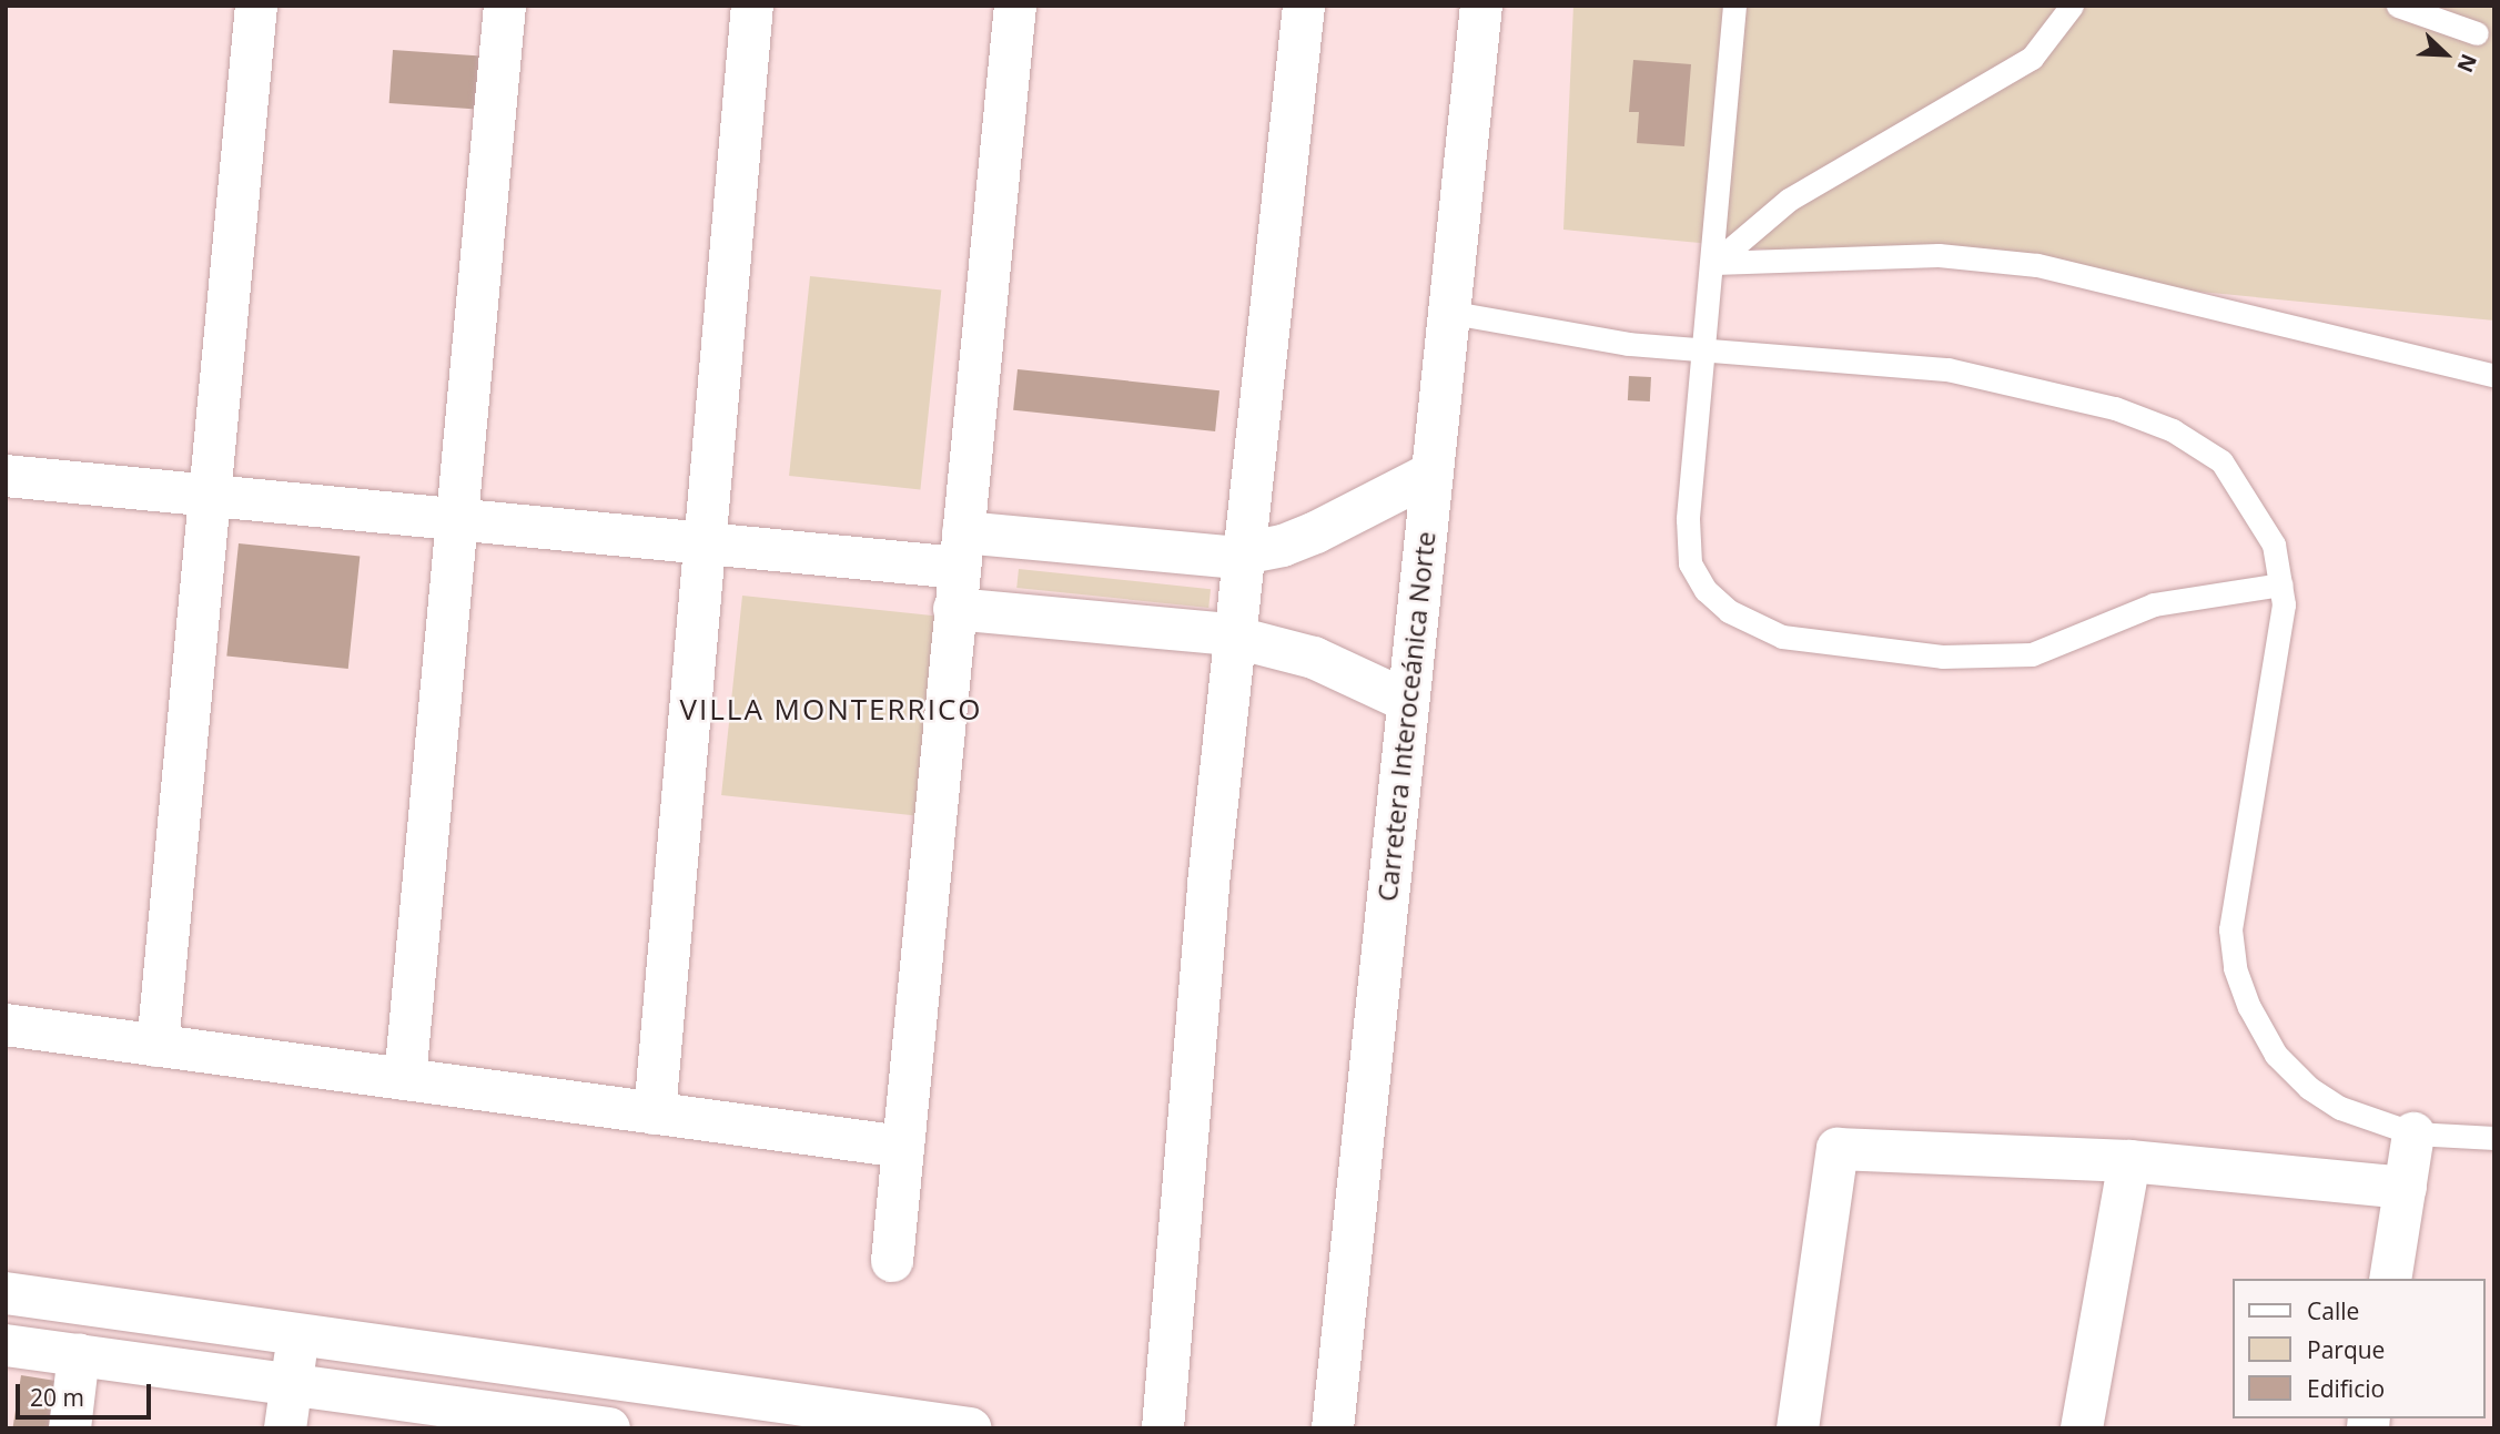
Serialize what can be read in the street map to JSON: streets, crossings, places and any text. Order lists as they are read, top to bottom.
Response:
{
  "streets": {
    "main road": ["Carretera Interoceánica Norte"]
  },
  "districts": ["VILLA MONTERRICO"],
  "legend": ["Calle", "Parque", "Edificio"],
  "scale_bar": "20 m",
  "north": "bottom right"
}
